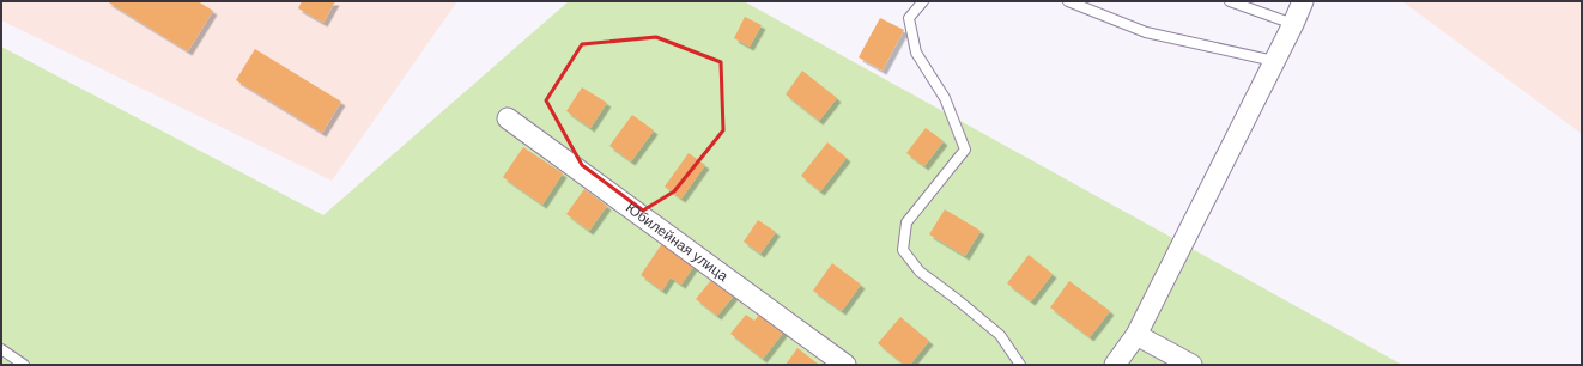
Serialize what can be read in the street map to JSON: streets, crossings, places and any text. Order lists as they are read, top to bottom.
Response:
{
  "streets": {
    "street": ["Юбилейная улица"]
  }
}
